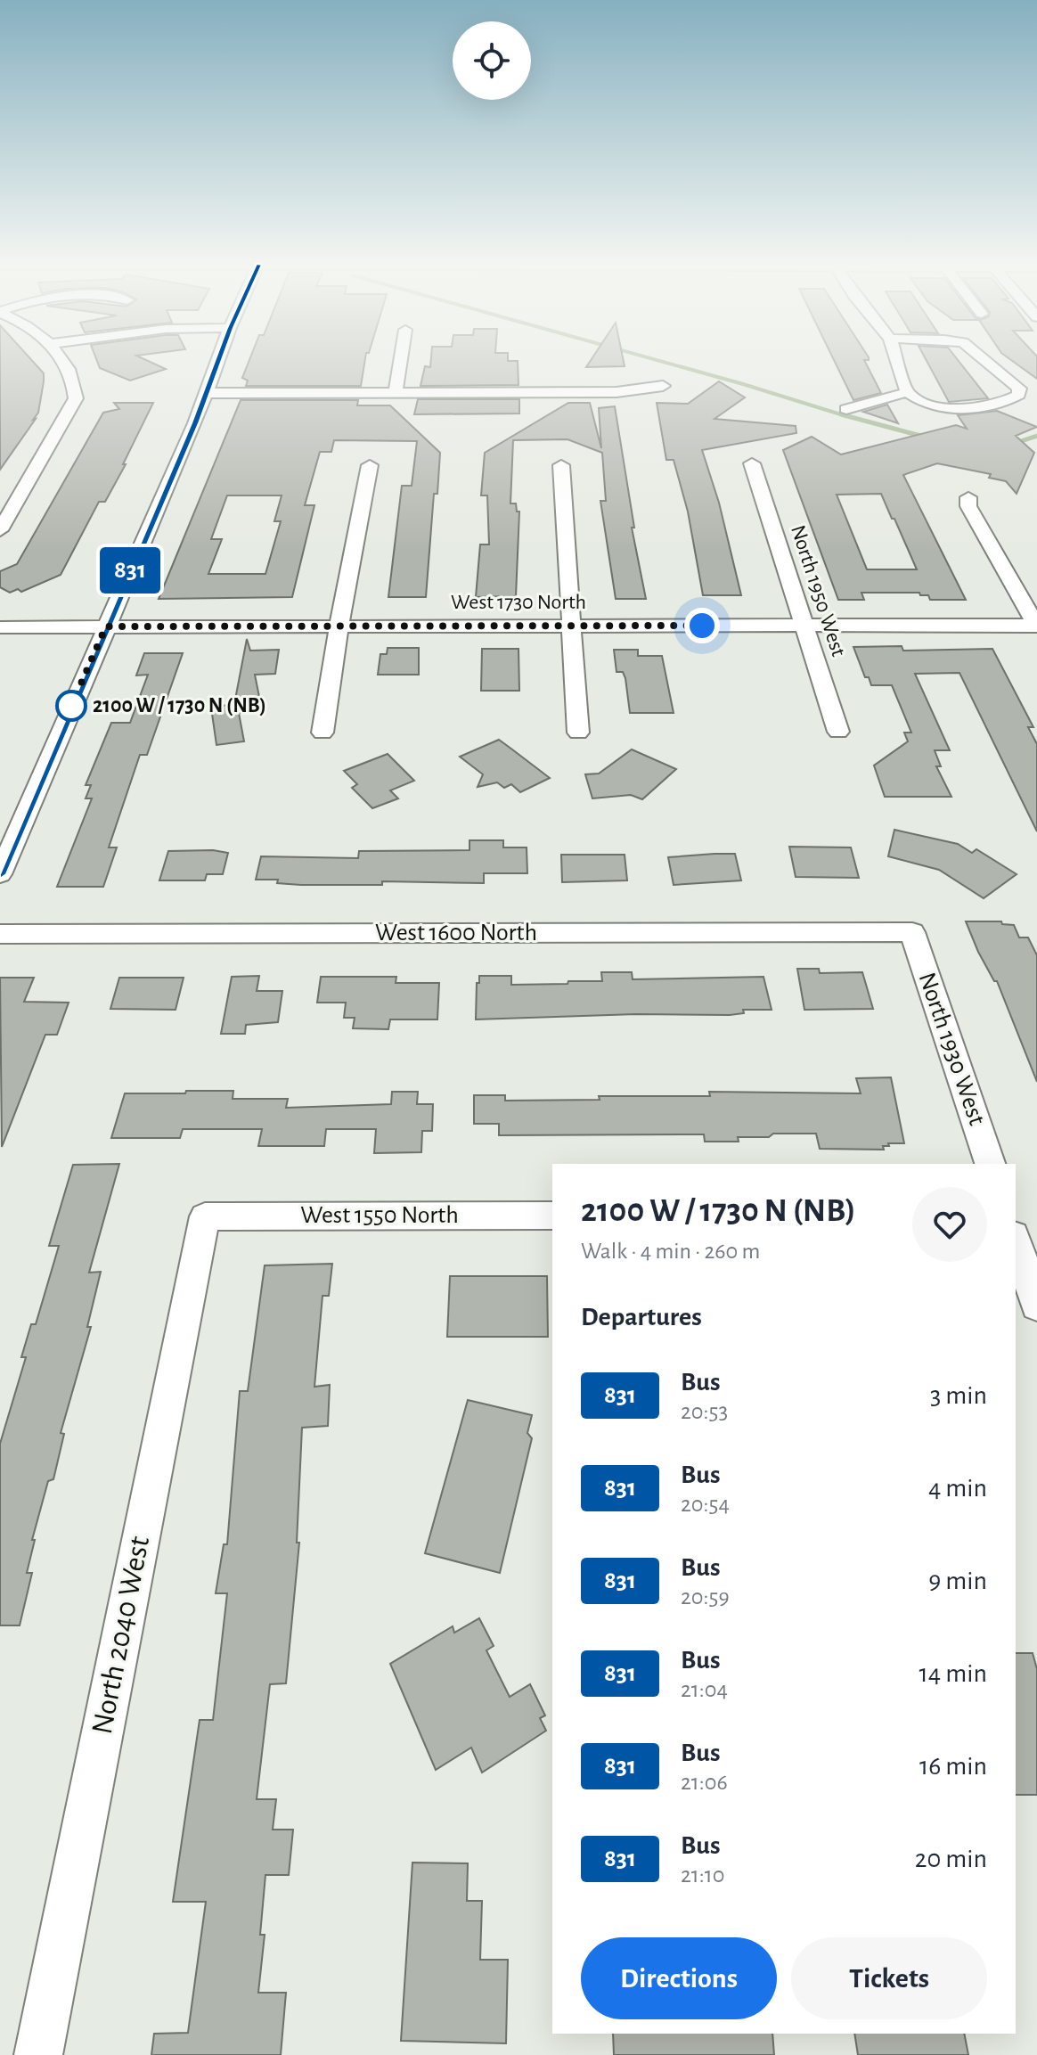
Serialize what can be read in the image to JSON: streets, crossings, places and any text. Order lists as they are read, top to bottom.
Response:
{
  "streets": {
    "street": [
      "North 1950 West",
      "West 1730 North",
      "West 1600 North",
      "North 1930 West",
      "West 1550 North",
      "North 2040 West"
    ]
  },
  "crossings": [
    ["North 1950 West", "West 1730 North"],
    ["West 1600 North", "North 1930 West"],
    ["West 1550 North", "North 2040 West"]
  ],
  "places": ["2100 W / 1730 N (NB)"],
  "lines": ["bus line 831"],
  "page": {
    "on_map": "831",
    "heading": [
      ["2100 W / 1730 N (NB)", "Walk · 4 min · 260 m"],
      "Departures"
    ],
    "list": [
      {
        "mark": "831",
        "name": "Bus",
        "note": "20:53",
        "value": "3 min"
      },
      {
        "mark": "831",
        "name": "Bus",
        "note": "20:54",
        "value": "4 min"
      },
      {
        "mark": "831",
        "name": "Bus",
        "note": "20:59",
        "value": "9 min"
      },
      {
        "mark": "831",
        "name": "Bus",
        "note": "21:04",
        "value": "14 min"
      },
      {
        "mark": "831",
        "name": "Bus",
        "note": "21:06",
        "value": "16 min"
      },
      {
        "mark": "831",
        "name": "Bus",
        "note": "21:10",
        "value": "20 min"
      }
    ],
    "buttons": ["Directions", "Tickets"]
  }
}
